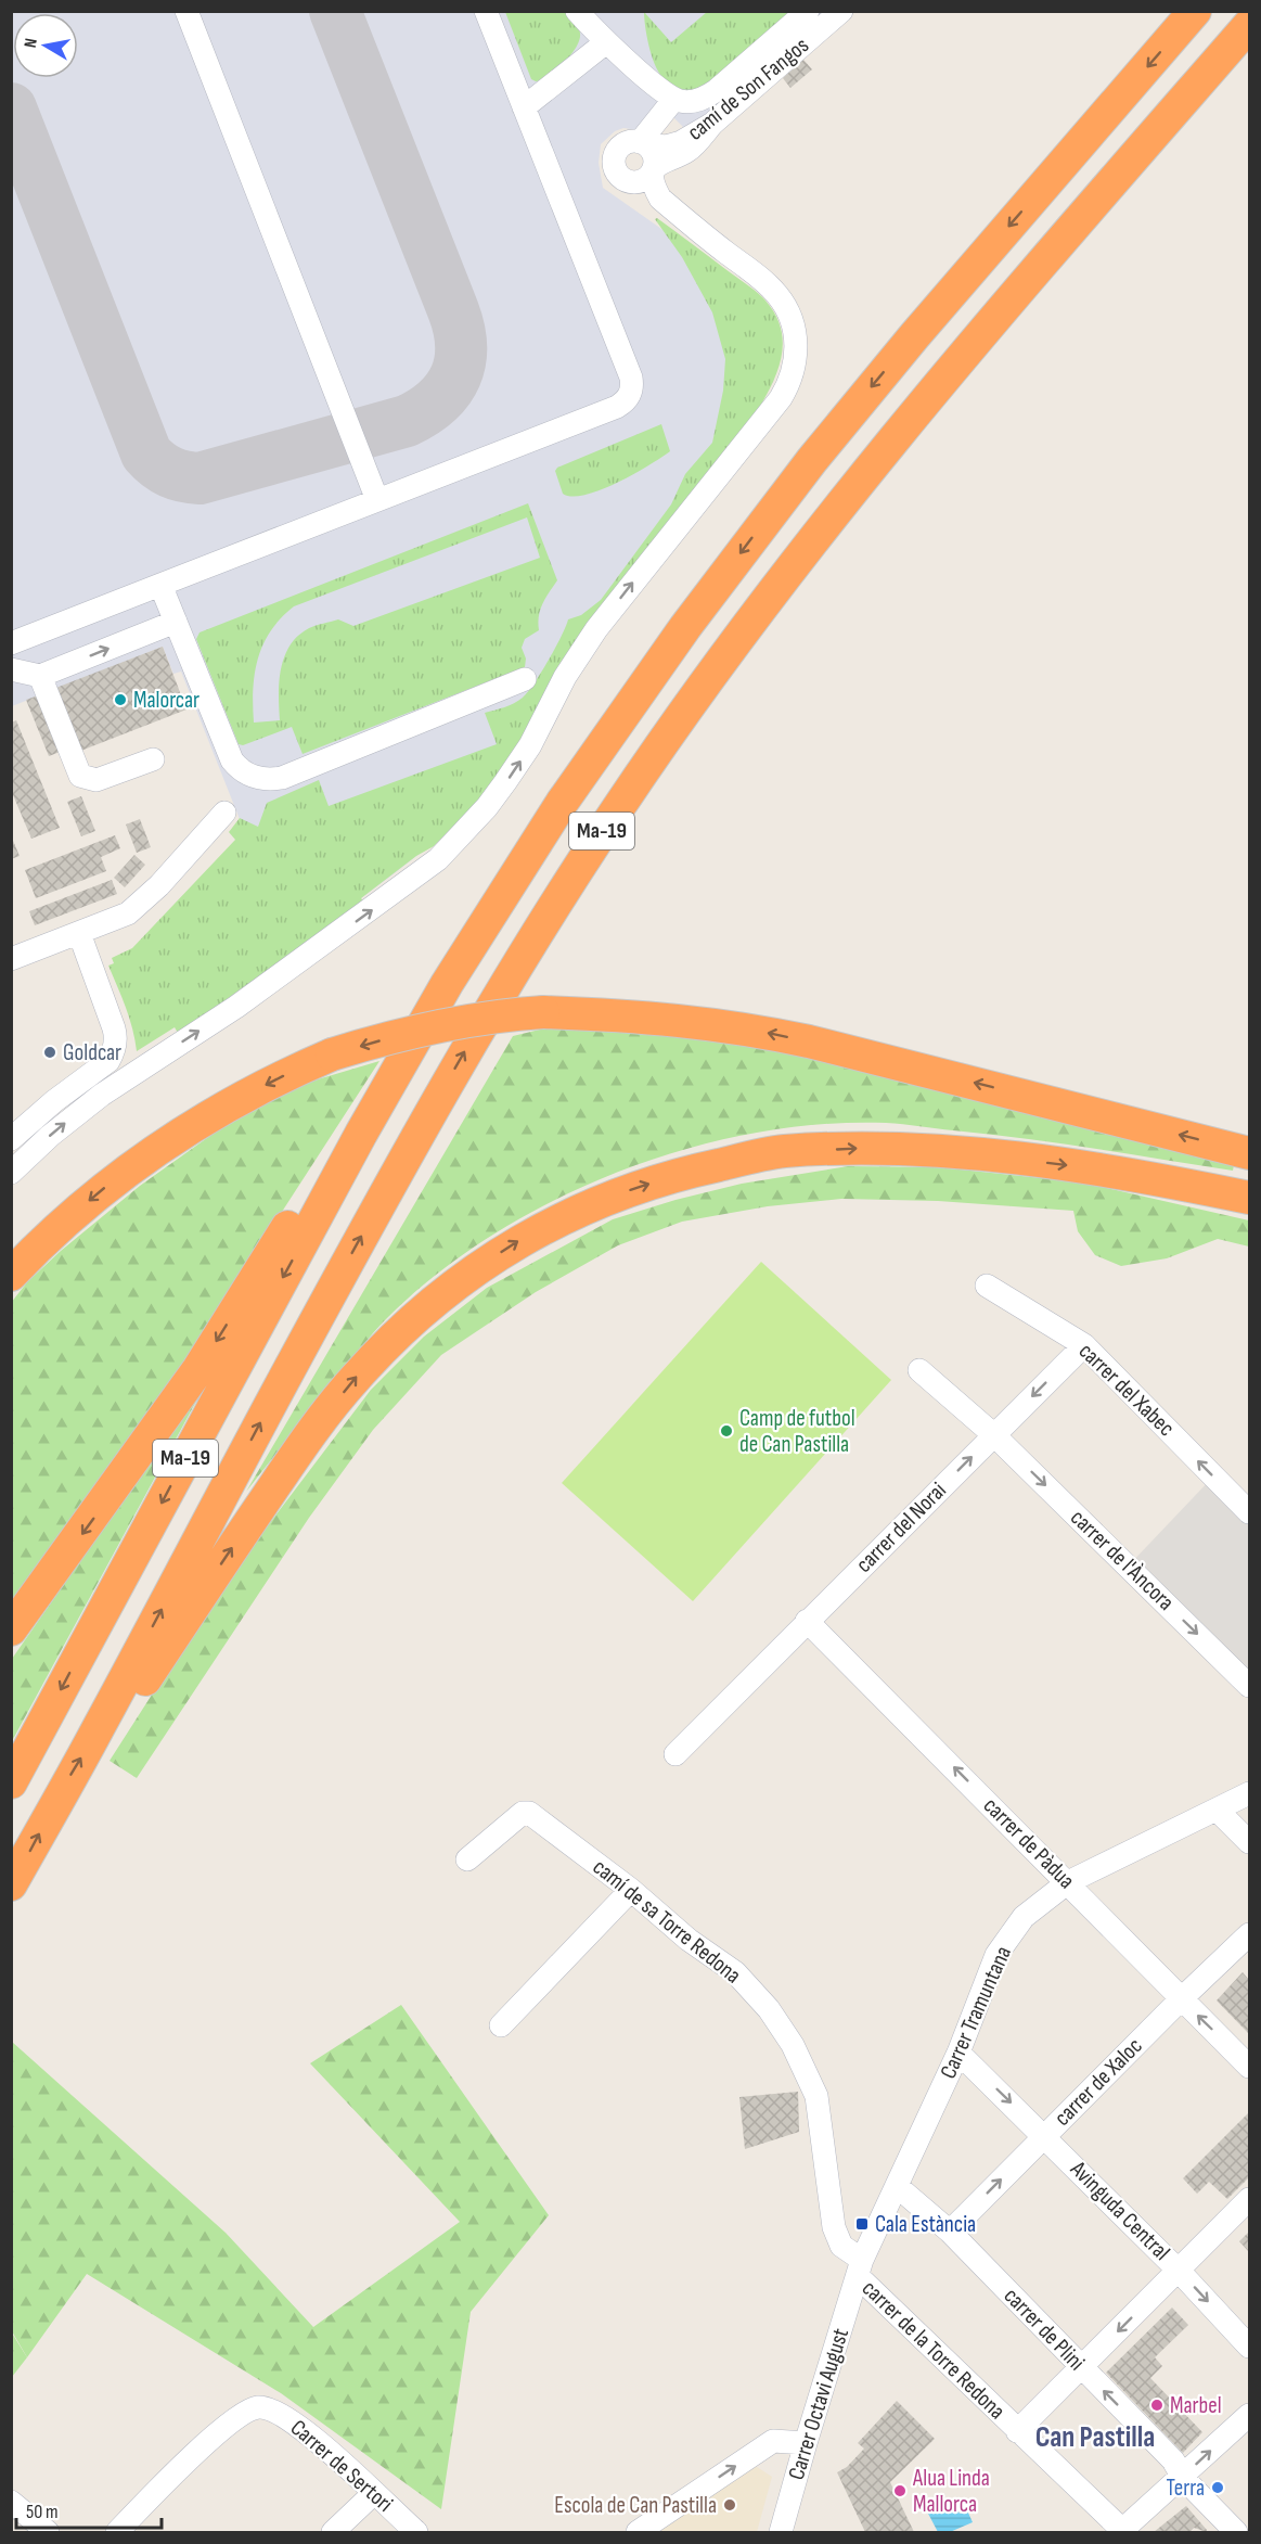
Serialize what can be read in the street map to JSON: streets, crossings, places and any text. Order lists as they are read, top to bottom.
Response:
{
  "streets": {
    "highway": ["Ma-19"],
    "street": [
      "camí de Son Fangos",
      "carrer del Xabec",
      "carrer del Norai",
      "carrer de l'Àncora",
      "carrer de Pàdua",
      "camí de sa Torre Redona",
      "Carrer Tramuntana",
      "carrer de Xaloc",
      "Avinguda Central",
      "carrer de Plini",
      "carrer de la Torre Redona",
      "Carrer Octavi August",
      "Carrer de Sertori"
    ]
  },
  "crossings": [
    ["carrer del Norai", "carrer de l'Àncora"],
    ["carrer del Norai", "carrer de Pàdua"],
    ["carrer de Pàdua", "Carrer Tramuntana"],
    ["carrer de Pàdua", "carrer de Xaloc"],
    ["camí de sa Torre Redona", "Carrer Tramuntana"],
    ["camí de sa Torre Redona", "carrer de la Torre Redona"],
    ["camí de sa Torre Redona", "Carrer Octavi August"],
    ["Carrer Tramuntana", "Avinguda Central"],
    ["Carrer Tramuntana", "carrer de Plini"],
    ["Carrer Tramuntana", "carrer de la Torre Redona"],
    ["Carrer Tramuntana", "Carrer Octavi August"],
    ["carrer de Xaloc", "Avinguda Central"],
    ["carrer de Xaloc", "carrer de Plini"],
    ["carrer de la Torre Redona", "Carrer Octavi August"]
  ],
  "one_way": [
    "carrer del Xabec",
    "carrer del Norai",
    "carrer de l'Àncora",
    "carrer de Pàdua",
    "Avinguda Central"
  ],
  "districts": ["Can Pastilla"],
  "places": {
    "other": [
      "Malorcar",
      "Goldcar",
      "Camp de futbol de Can Pastilla",
      "Marbel",
      "Terra",
      "Alua Linda Mallorca",
      "Escola de Can Pastilla"
    ],
    "transit": ["Cala Estància"]
  },
  "scale_bar": "50 m",
  "north": "left"
}
